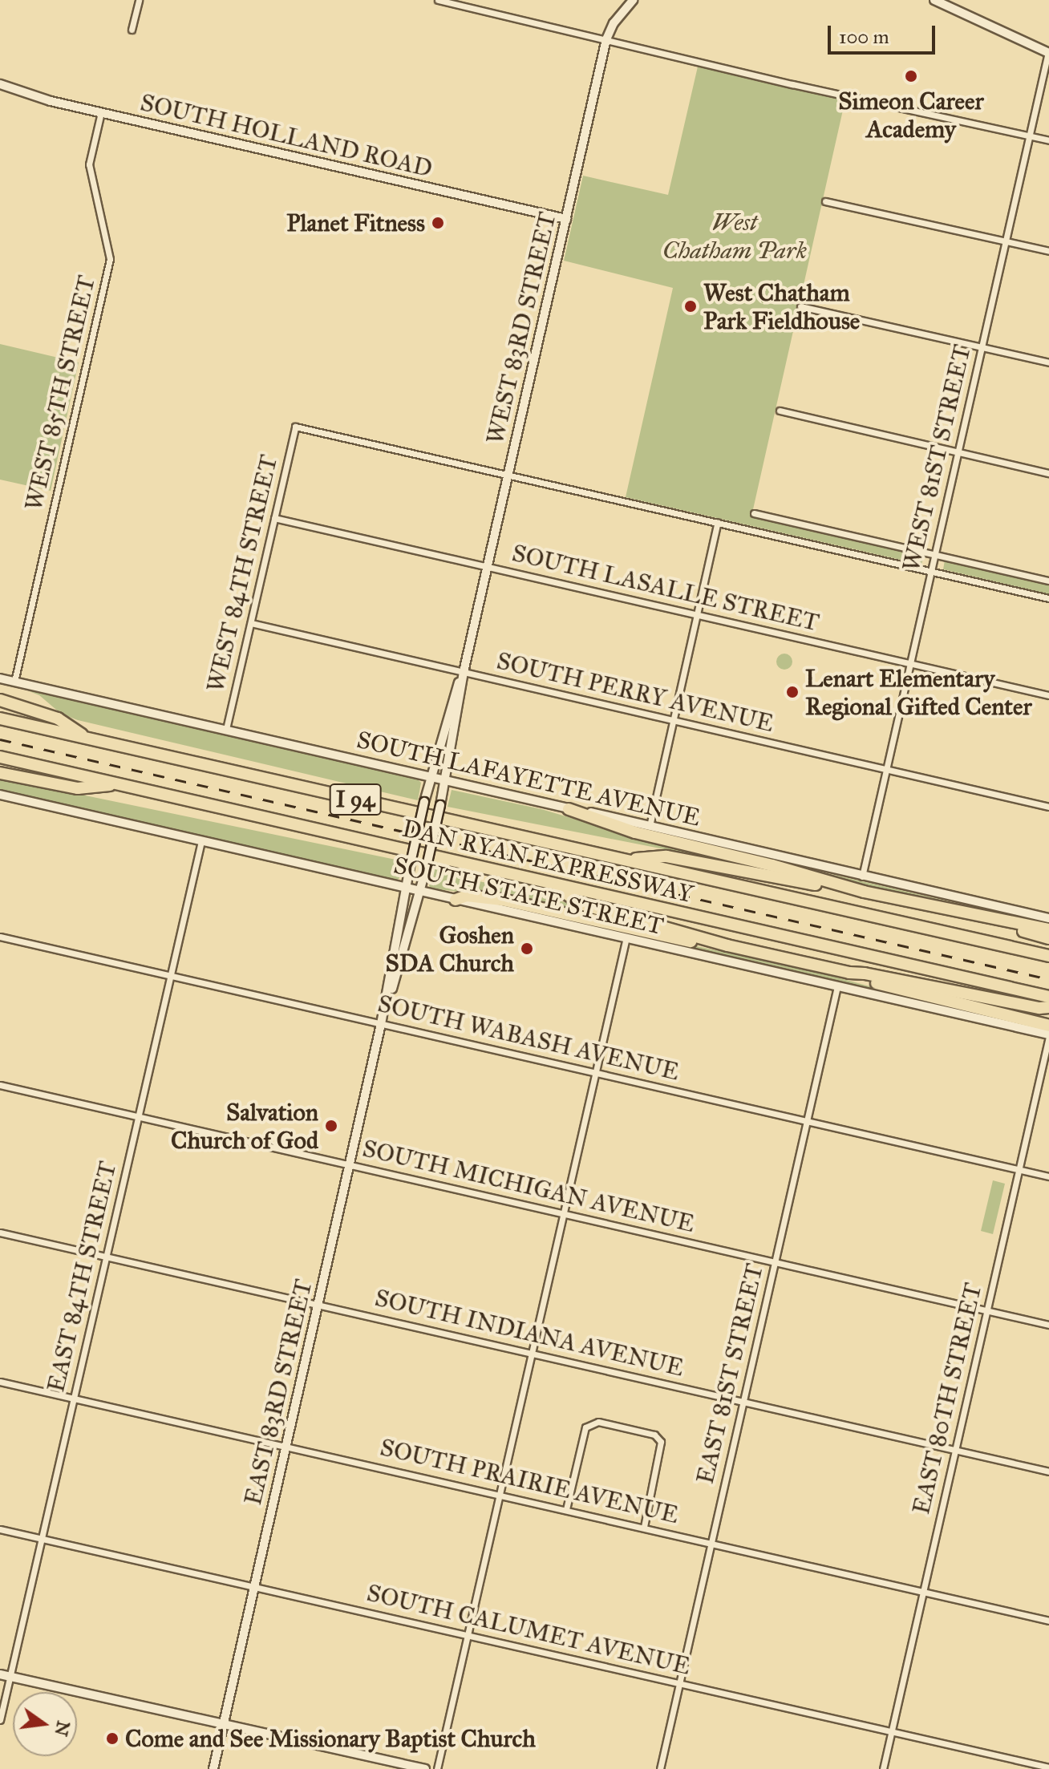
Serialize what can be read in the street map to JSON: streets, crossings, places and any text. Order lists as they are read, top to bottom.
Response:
{
  "streets": {
    "highway": ["I 94", "DAN RYAN EXPRESSWAY"],
    "street": [
      "SOUTH HOLLAND ROAD",
      "WEST 83RD STREET",
      "WEST 85TH STREET",
      "WEST 81ST STREET",
      "WEST 84TH STREET",
      "SOUTH LASALLE STREET",
      "SOUTH PERRY AVENUE",
      "SOUTH LAFAYETTE AVENUE",
      "SOUTH STATE STREET",
      "SOUTH WABASH AVENUE",
      "SOUTH MICHIGAN AVENUE",
      "EAST 84TH STREET",
      "SOUTH INDIANA AVENUE",
      "EAST 81ST STREET",
      "EAST 83RD STREET",
      "EAST 80TH STREET",
      "SOUTH PRAIRIE AVENUE",
      "SOUTH CALUMET AVENUE"
    ]
  },
  "crossings": [
    ["SOUTH HOLLAND ROAD", "WEST 83RD STREET"],
    ["SOUTH HOLLAND ROAD", "WEST 85TH STREET"],
    ["WEST 83RD STREET", "WEST 84TH STREET"],
    ["WEST 83RD STREET", "SOUTH LASALLE STREET"],
    ["WEST 83RD STREET", "SOUTH PERRY AVENUE"],
    ["WEST 83RD STREET", "SOUTH LAFAYETTE AVENUE"],
    ["WEST 83RD STREET", "SOUTH STATE STREET"],
    ["WEST 83RD STREET", "EAST 83RD STREET"],
    ["WEST 85TH STREET", "SOUTH LAFAYETTE AVENUE"],
    ["WEST 81ST STREET", "SOUTH LASALLE STREET"],
    ["WEST 81ST STREET", "SOUTH PERRY AVENUE"],
    ["WEST 81ST STREET", "SOUTH LAFAYETTE AVENUE"],
    ["WEST 84TH STREET", "SOUTH LASALLE STREET"],
    ["WEST 84TH STREET", "SOUTH PERRY AVENUE"],
    ["WEST 84TH STREET", "SOUTH LAFAYETTE AVENUE"],
    ["SOUTH STATE STREET", "EAST 84TH STREET"],
    ["SOUTH STATE STREET", "EAST 81ST STREET"],
    ["SOUTH STATE STREET", "EAST 83RD STREET"],
    ["SOUTH STATE STREET", "EAST 80TH STREET"],
    ["SOUTH WABASH AVENUE", "EAST 84TH STREET"],
    ["SOUTH WABASH AVENUE", "EAST 81ST STREET"],
    ["SOUTH WABASH AVENUE", "EAST 83RD STREET"],
    ["SOUTH WABASH AVENUE", "EAST 80TH STREET"],
    ["SOUTH MICHIGAN AVENUE", "EAST 84TH STREET"],
    ["SOUTH MICHIGAN AVENUE", "EAST 81ST STREET"],
    ["SOUTH MICHIGAN AVENUE", "EAST 83RD STREET"],
    ["SOUTH MICHIGAN AVENUE", "EAST 80TH STREET"],
    ["EAST 84TH STREET", "SOUTH INDIANA AVENUE"],
    ["EAST 84TH STREET", "SOUTH PRAIRIE AVENUE"],
    ["EAST 84TH STREET", "SOUTH CALUMET AVENUE"],
    ["SOUTH INDIANA AVENUE", "EAST 81ST STREET"],
    ["SOUTH INDIANA AVENUE", "EAST 83RD STREET"],
    ["SOUTH INDIANA AVENUE", "EAST 80TH STREET"],
    ["EAST 81ST STREET", "SOUTH PRAIRIE AVENUE"],
    ["EAST 81ST STREET", "SOUTH CALUMET AVENUE"],
    ["EAST 83RD STREET", "SOUTH PRAIRIE AVENUE"],
    ["EAST 83RD STREET", "SOUTH CALUMET AVENUE"],
    ["EAST 80TH STREET", "SOUTH PRAIRIE AVENUE"],
    ["EAST 80TH STREET", "SOUTH CALUMET AVENUE"]
  ],
  "parks": ["West Chatham Park"],
  "places": [
    "Simeon Career Academy",
    "Planet Fitness",
    "West Chatham Park Fieldhouse",
    "Lenart Elementary Regional Gifted Center",
    "Goshen SDA Church",
    "Salvation Church of God",
    "Come and See Missionary Baptist Church"
  ],
  "scale_bar": "100 m",
  "north": "right"
}
